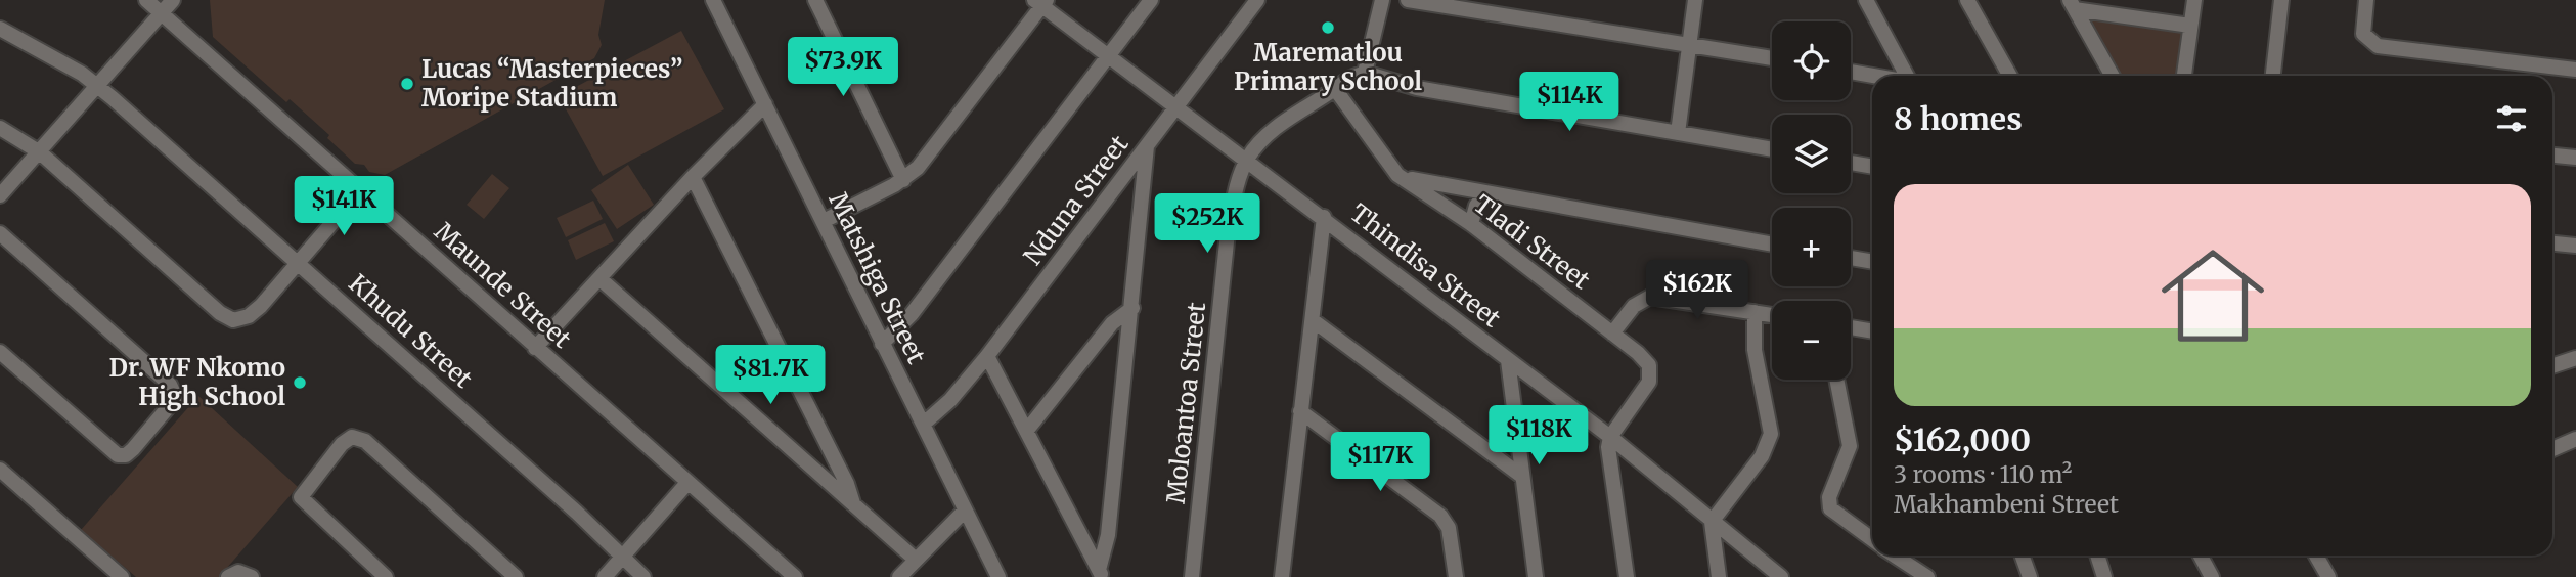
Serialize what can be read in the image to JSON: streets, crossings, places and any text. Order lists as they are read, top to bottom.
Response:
{
  "streets": {
    "street": [
      "Nduna Street",
      "Tladi Street",
      "Thindisa Street",
      "Matshiga Street",
      "Maunde Street",
      "Khudu Street",
      "Moloantoa Street"
    ]
  },
  "crossings": [
    ["Nduna Street", "Thindisa Street"],
    ["Nduna Street", "Matshiga Street"],
    ["Tladi Street", "Thindisa Street"],
    ["Tladi Street", "Moloantoa Street"],
    ["Thindisa Street", "Moloantoa Street"]
  ],
  "places": ["Marematlou Primary School", "Lucas “Masterpieces” Moripe Stadium", "Dr. WF Nkomo High School"],
  "page": {
    "map_buttons": ["+", "−"],
    "price": [
      "$73.9K",
      "$114K",
      "$141K",
      "$252K",
      "$162K",
      "$81.7K",
      "$118K",
      "$117K"
    ],
    "heading": "8 homes",
    "list": [
      {
        "name": "$162,000",
        "note": "3 rooms · 110 m² · Makhambeni Street"
      }
    ]
  }
}
